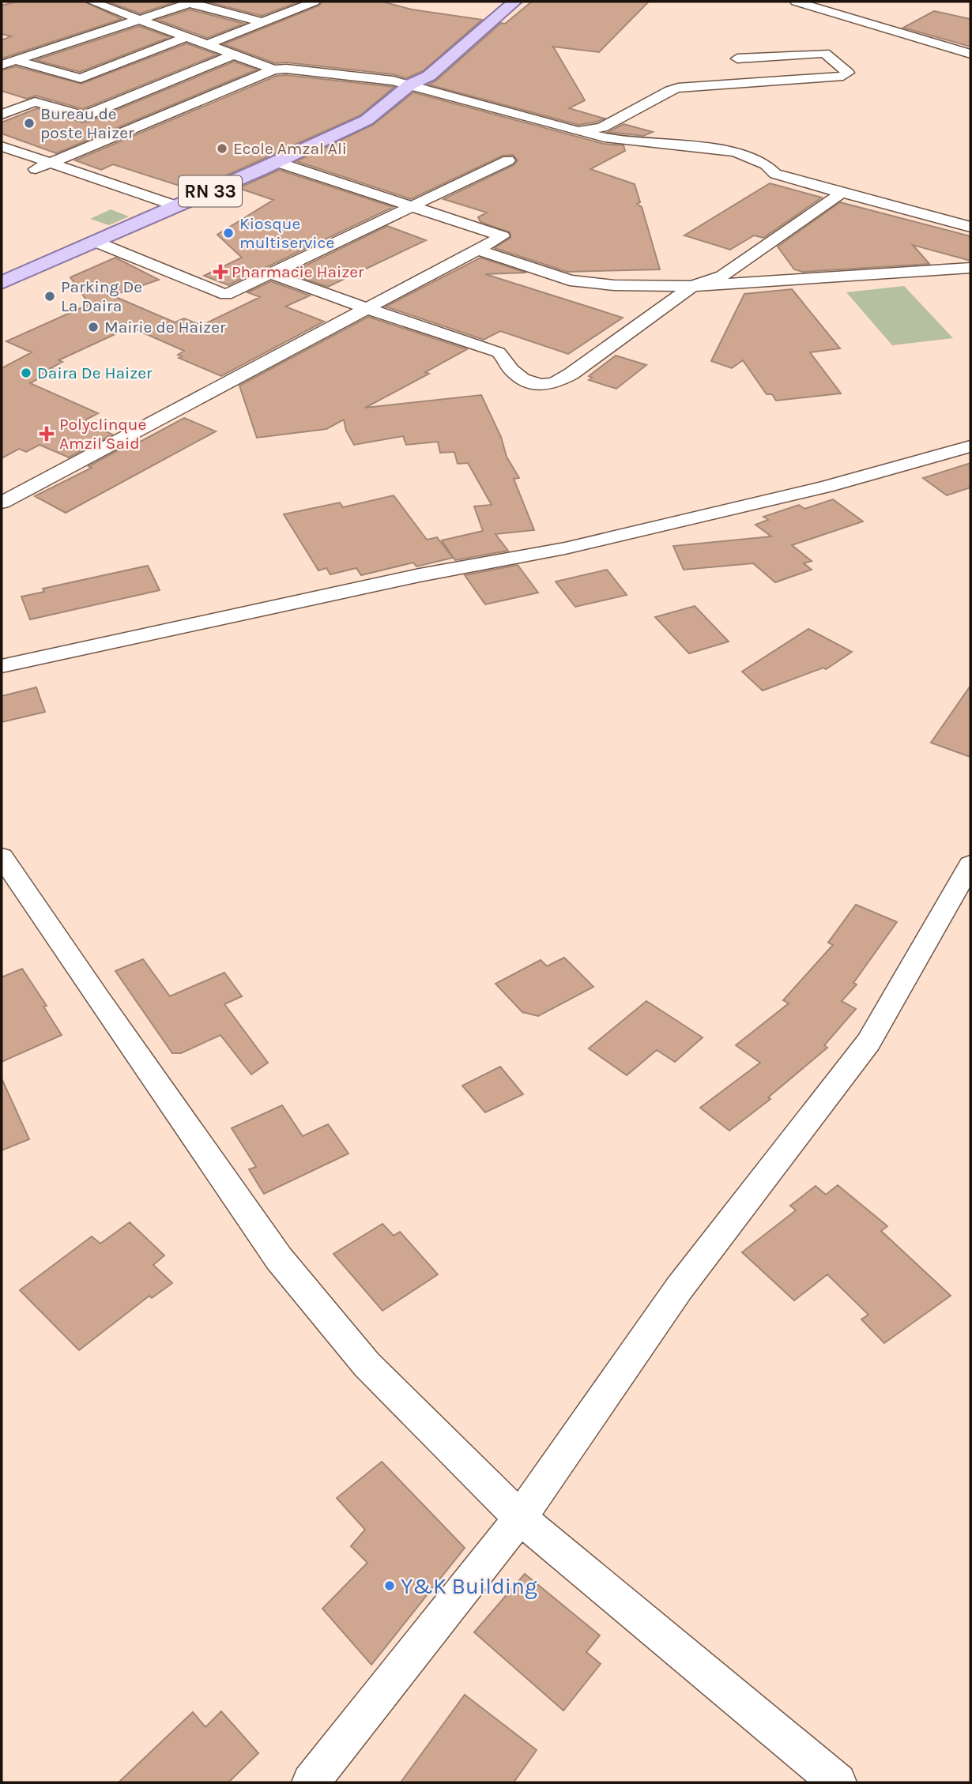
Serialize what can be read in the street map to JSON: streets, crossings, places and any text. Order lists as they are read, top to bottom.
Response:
{
  "streets": {
    "main road": ["RN 33"]
  },
  "places": {
    "other": [
      "Bureau de poste Haizer",
      "Ecole Amzal Ali",
      "Kiosque multiservice",
      "Parking De La Daira",
      "Mairie de Haizer",
      "Daira De Haizer",
      "Y&K Building"
    ],
    "health": ["Pharmacie Haizer", "Polyclinque Amzil Said"]
  }
}
